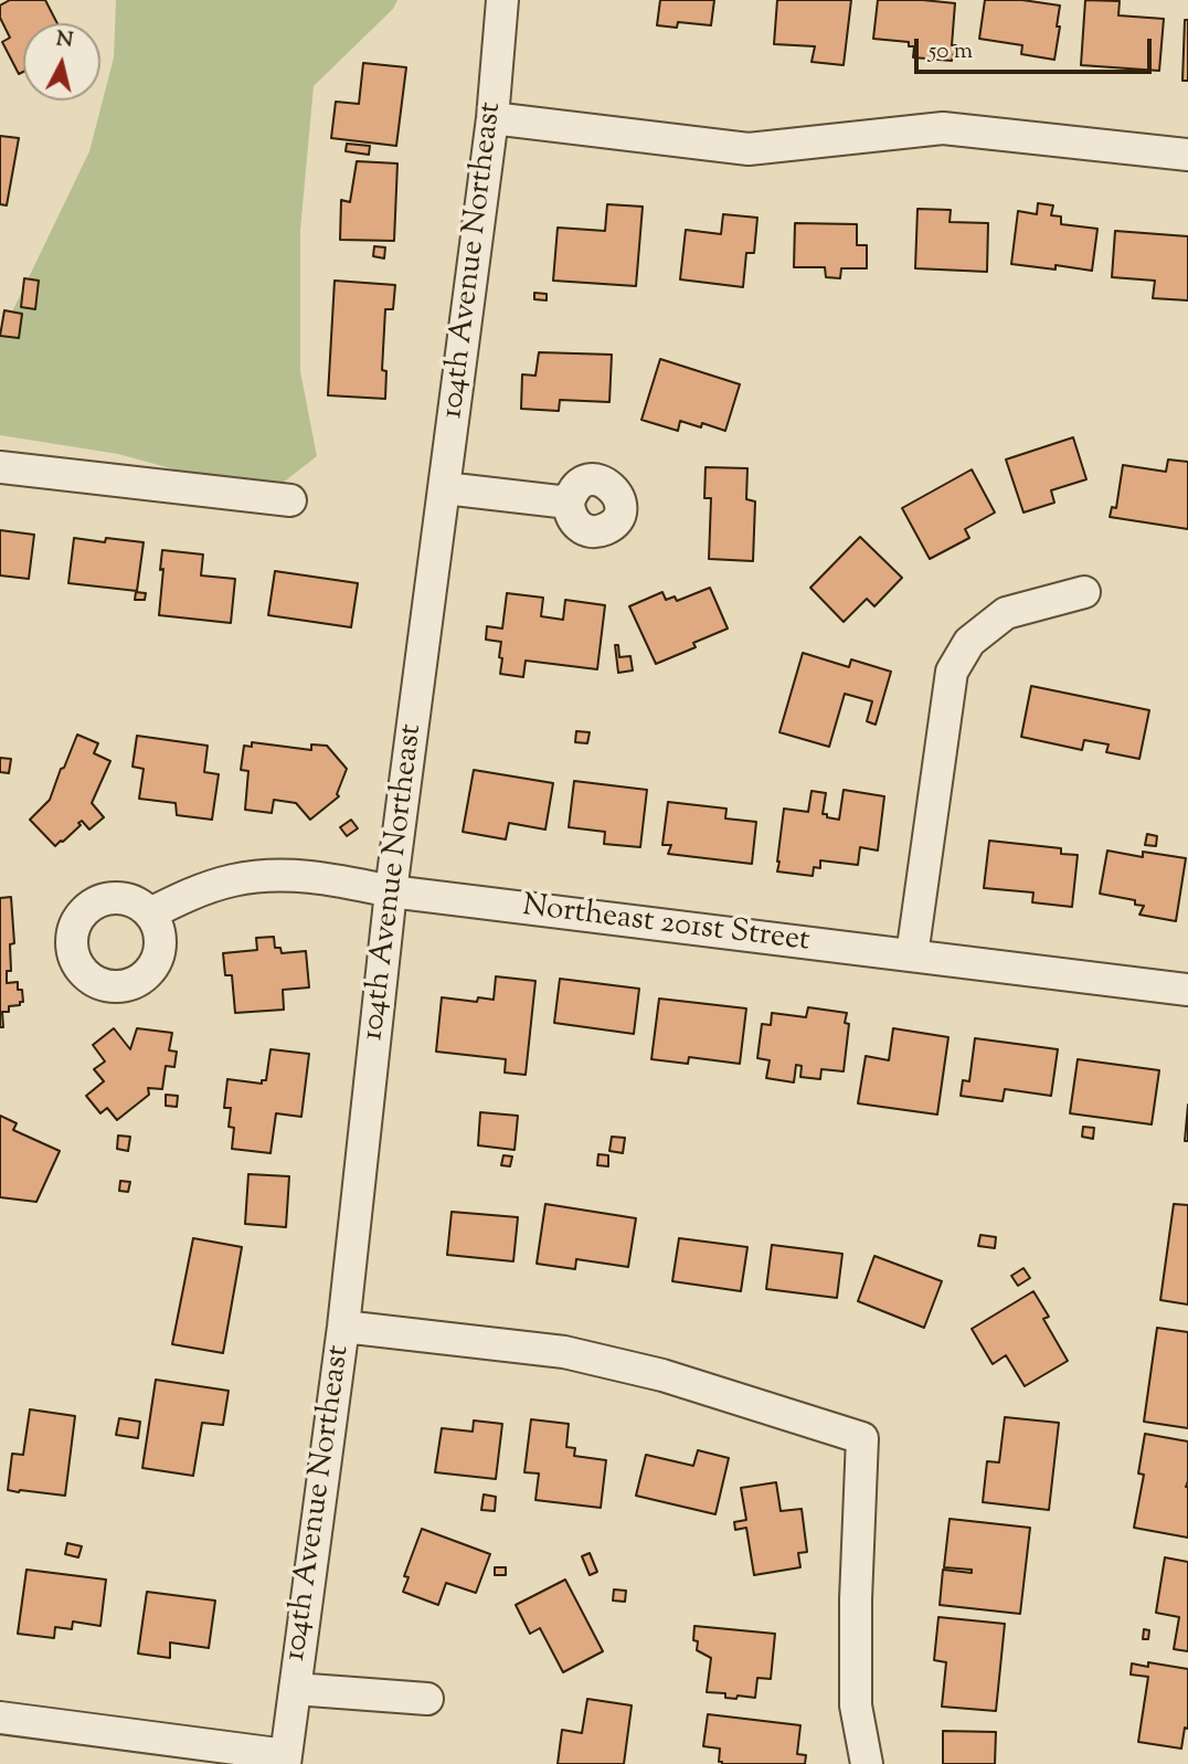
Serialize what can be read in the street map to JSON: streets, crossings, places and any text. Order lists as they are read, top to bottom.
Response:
{
  "streets": {
    "street": ["104th Avenue Northeast", "Northeast 201st Street"]
  },
  "crossings": [
    ["104th Avenue Northeast", "Northeast 201st Street"]
  ],
  "scale_bar": "50 m",
  "north": "top"
}
